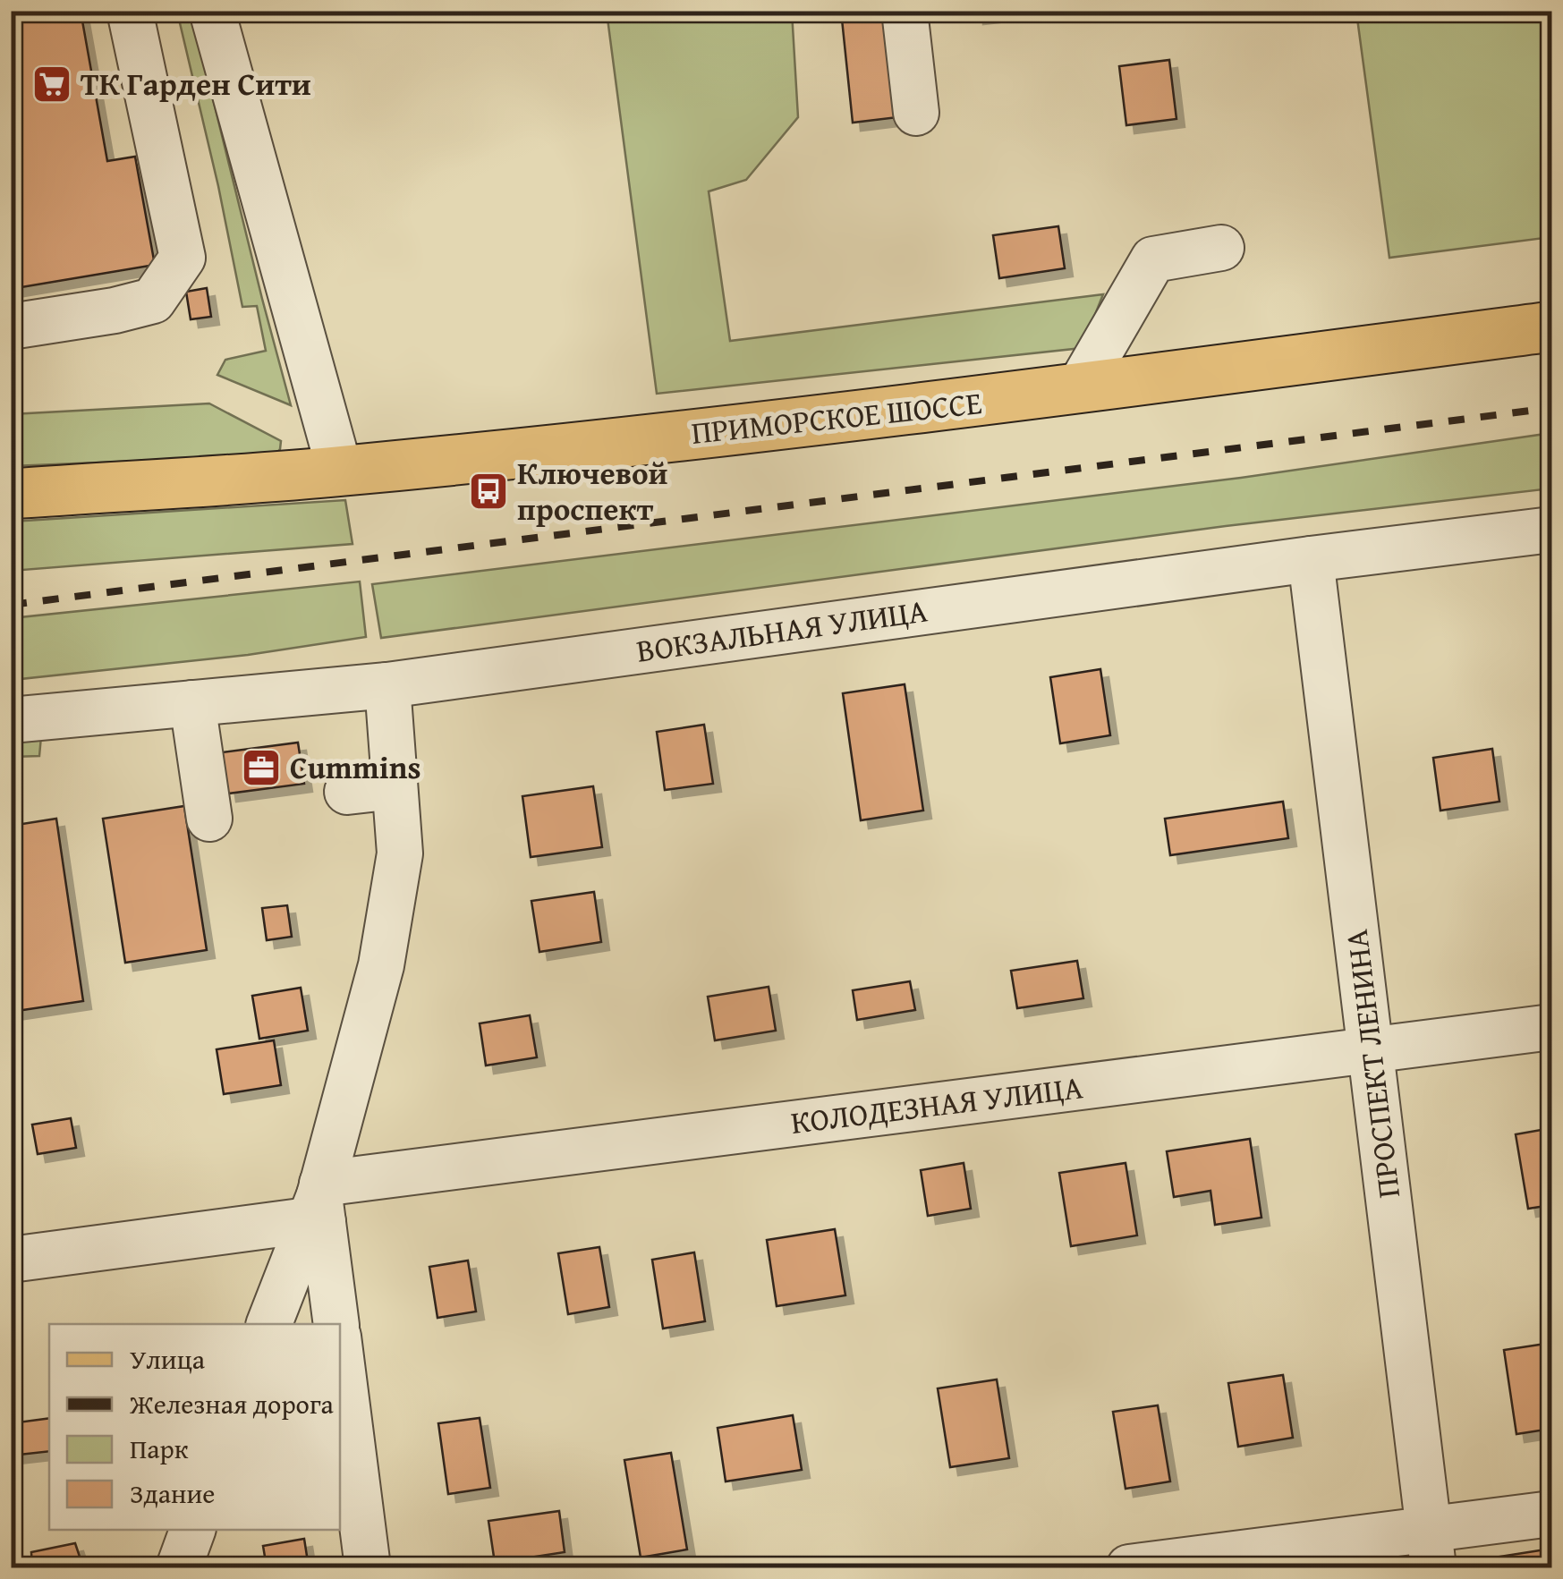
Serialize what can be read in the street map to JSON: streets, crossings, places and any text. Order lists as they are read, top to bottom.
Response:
{
  "streets": {
    "main road": ["ПРИМОРСКОЕ ШОССЕ"],
    "street": ["ВОКЗАЛЬНАЯ УЛИЦА", "ПРОСПЕКТ ЛЕНИНА", "КОЛОДЕЗНАЯ УЛИЦА"]
  },
  "crossings": [
    ["ВОКЗАЛЬНАЯ УЛИЦА", "ПРОСПЕКТ ЛЕНИНА"],
    ["ПРОСПЕКТ ЛЕНИНА", "КОЛОДЕЗНАЯ УЛИЦА"]
  ],
  "places": {
    "supermarket": ["ТК Гарден Сити"],
    "bus stop": ["Ключевой проспект"],
    "office": ["Cummins"]
  },
  "legend": [
    "Улица",
    "Железная дорога",
    "Парк",
    "Здание"
  ]
}
